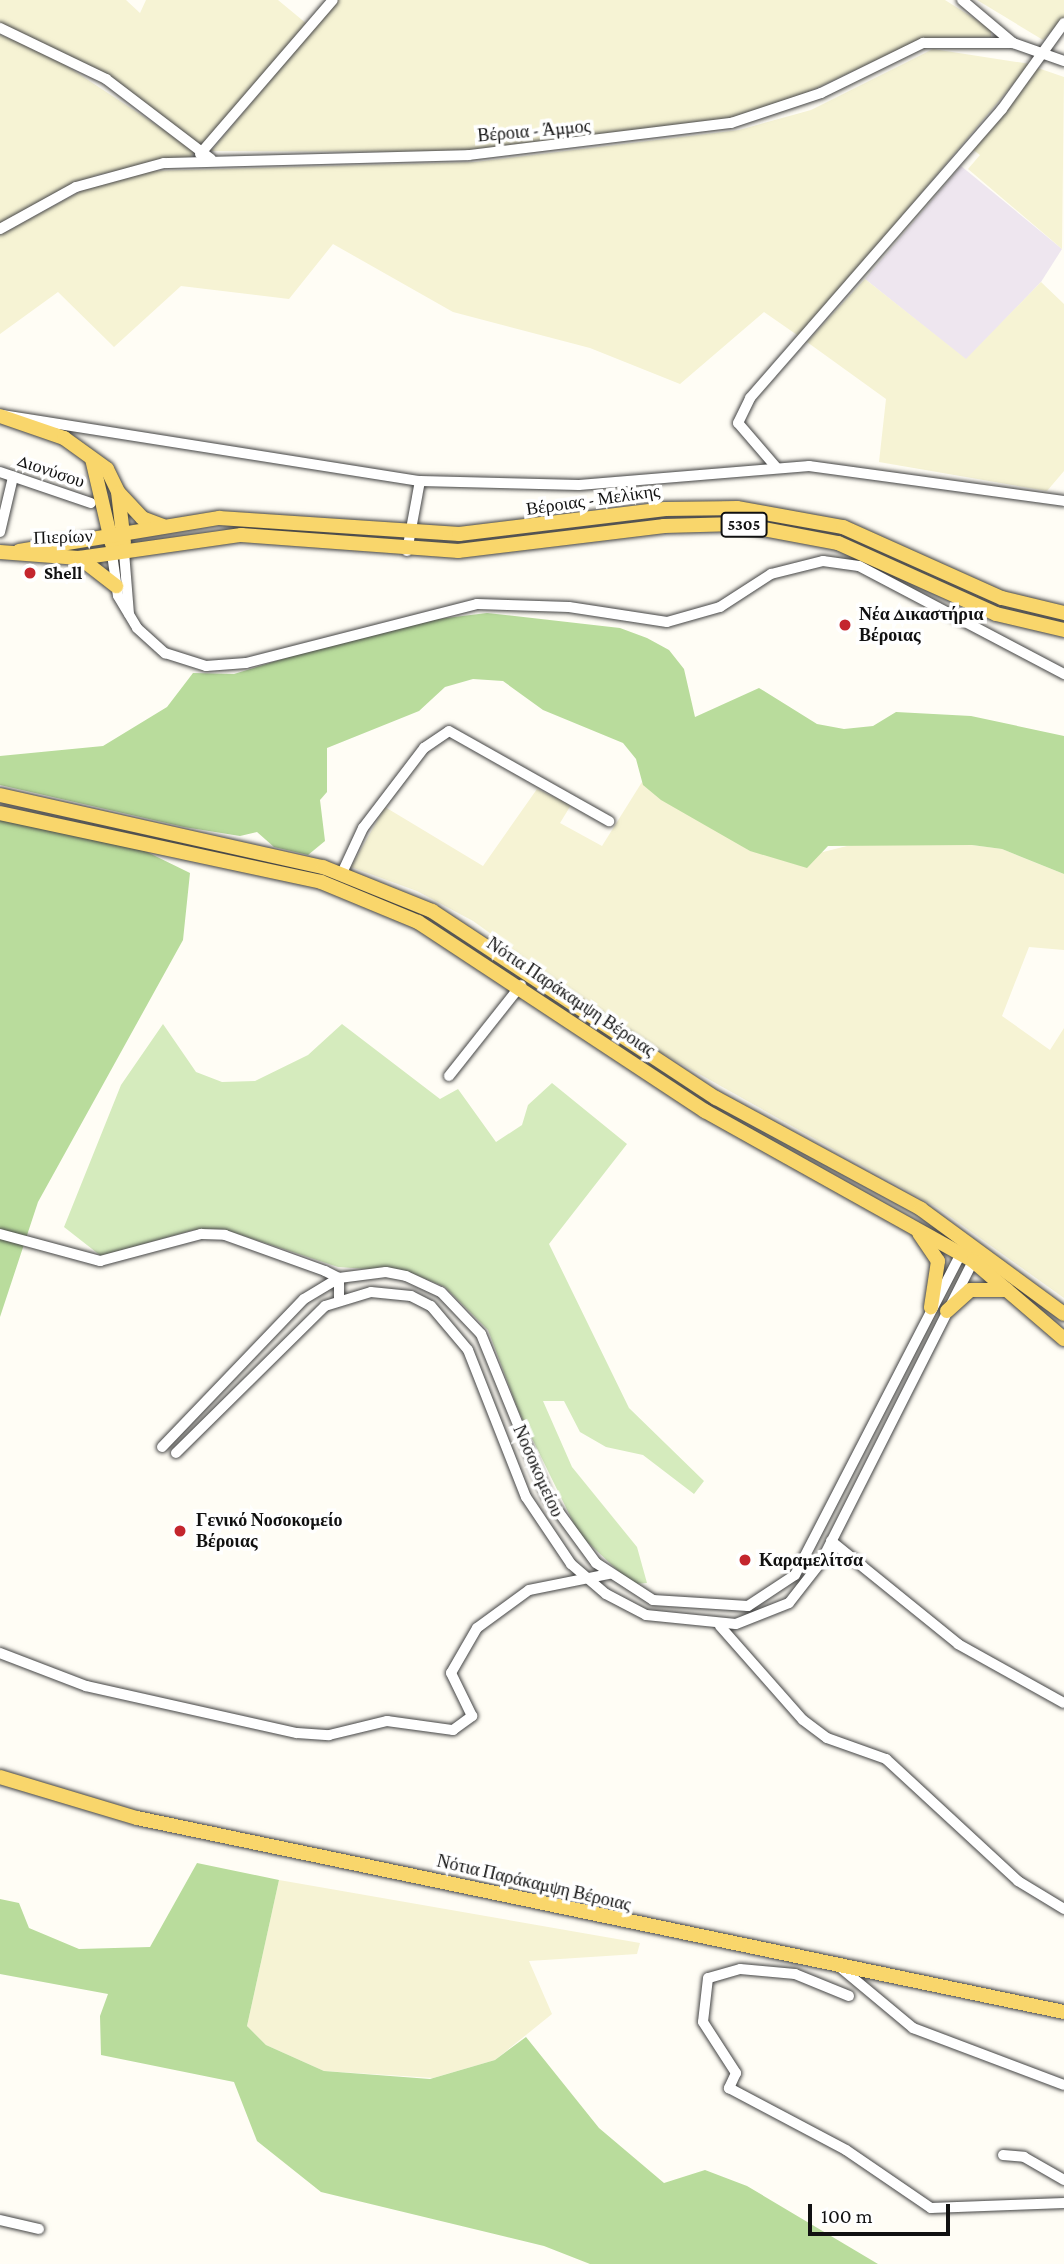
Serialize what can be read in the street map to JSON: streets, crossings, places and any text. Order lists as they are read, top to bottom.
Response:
{
  "streets": {
    "main road": [
      "Βέροιας - Μελίκης",
      "5305",
      "Πιερίων",
      "Νότια Παράκαμψη Βέροιας"
    ],
    "street": ["Βέροια - Άμμος", "Διονύσου", "Νοσοκομείου"]
  },
  "crossings": [
    ["Βέροιας - Μελίκης", "Πιερίων"],
    ["Νότια Παράκαμψη Βέροιας", "Νοσοκομείου"]
  ],
  "places": [
    "Shell",
    "Νέα Δικαστήρια Βέροιας",
    "Γενικό Νοσοκομείο Βέροιας",
    "Καραμελίτσα"
  ],
  "scale_bar": "100 m"
}
